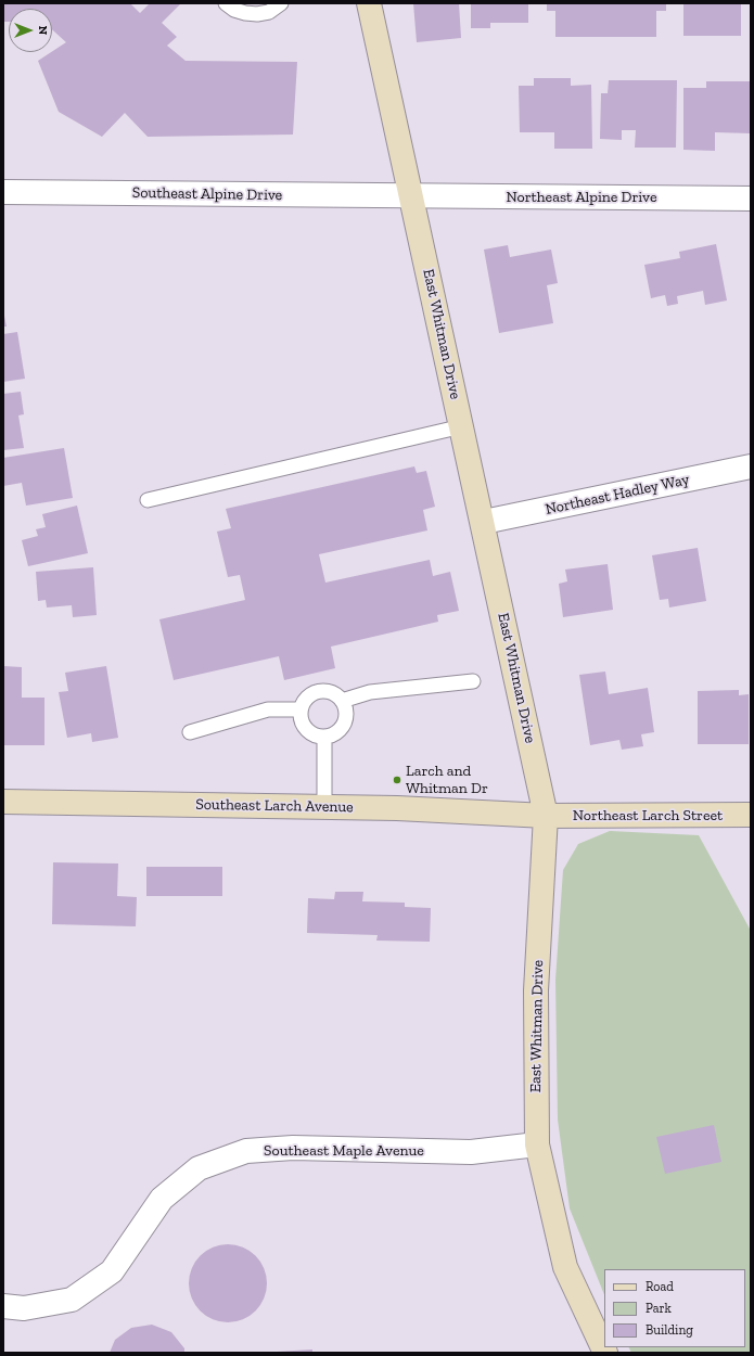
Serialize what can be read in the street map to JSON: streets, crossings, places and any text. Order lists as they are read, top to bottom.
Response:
{
  "streets": {
    "main road": ["East Whitman Drive", "Southeast Larch Avenue", "Northeast Larch Street"],
    "street": [
      "Southeast Alpine Drive",
      "Northeast Alpine Drive",
      "Northeast Hadley Way",
      "Southeast Maple Avenue"
    ]
  },
  "crossings": [
    ["Southeast Alpine Drive", "Northeast Alpine Drive"],
    ["Southeast Alpine Drive", "East Whitman Drive"],
    ["Northeast Alpine Drive", "East Whitman Drive"],
    ["East Whitman Drive", "Northeast Hadley Way"],
    ["East Whitman Drive", "Southeast Larch Avenue"],
    ["East Whitman Drive", "Northeast Larch Street"],
    ["East Whitman Drive", "Southeast Maple Avenue"],
    ["Southeast Larch Avenue", "Northeast Larch Street"]
  ],
  "places": ["Larch and Whitman Dr"],
  "legend": ["Road", "Park", "Building"],
  "north": "right"
}
